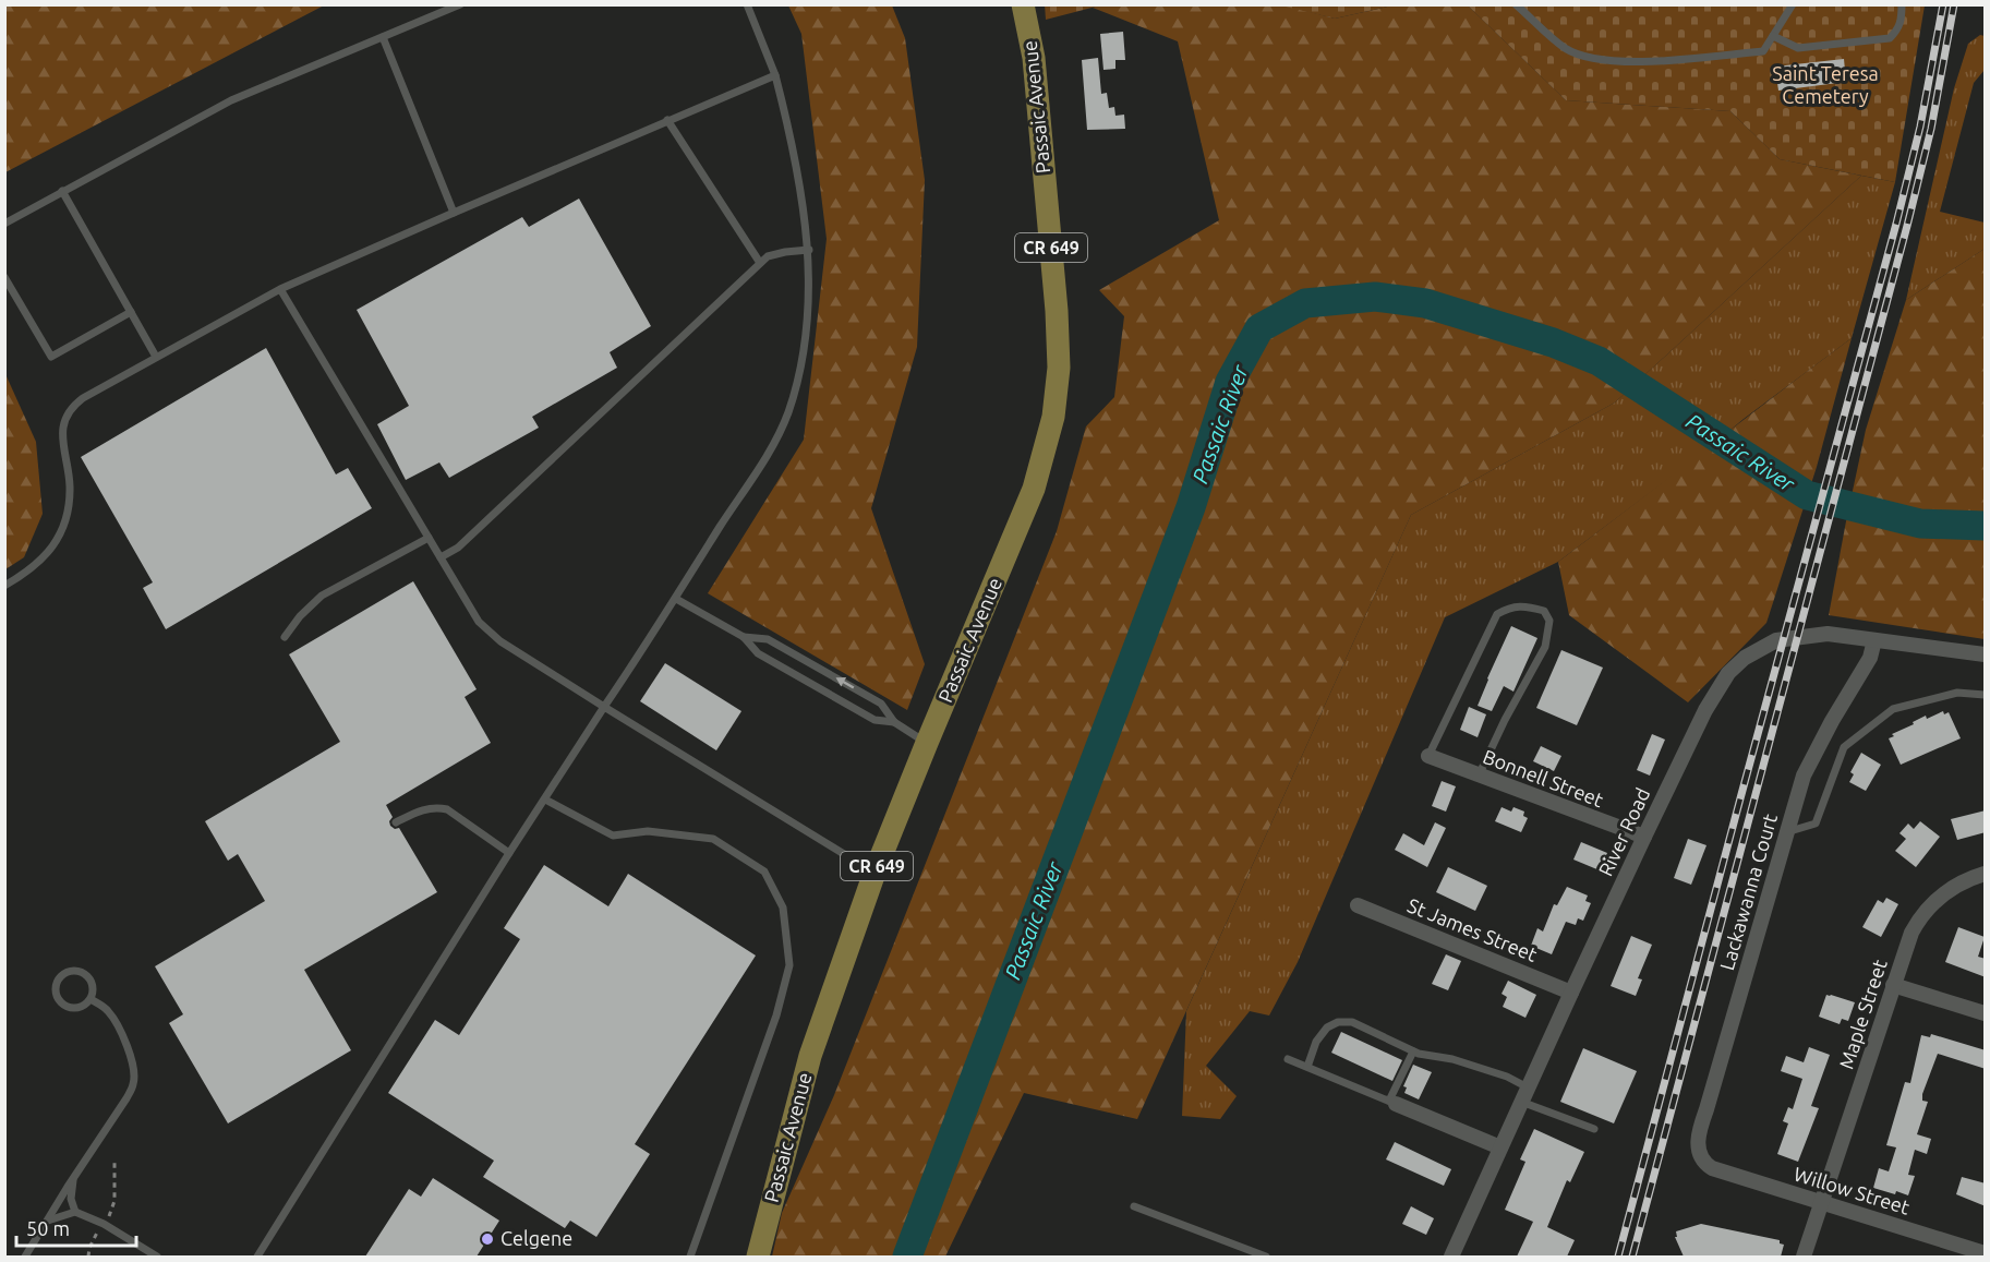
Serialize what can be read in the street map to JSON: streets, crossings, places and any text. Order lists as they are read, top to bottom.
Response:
{
  "streets": {
    "main road": ["Passaic Avenue", "CR 649"],
    "street": [
      "Bonnell Street",
      "River Road",
      "Lackawanna Court",
      "St James Street",
      "Maple Street",
      "Willow Street"
    ]
  },
  "crossings": [
    ["Bonnell Street", "River Road"],
    ["River Road", "Lackawanna Court"],
    ["River Road", "St James Street"],
    ["Lackawanna Court", "Willow Street"],
    ["Maple Street", "Willow Street"]
  ],
  "water": ["Passaic River"],
  "parks": ["Saint Teresa Cemetery"],
  "places": ["Celgene"],
  "scale_bar": "50 m"
}
